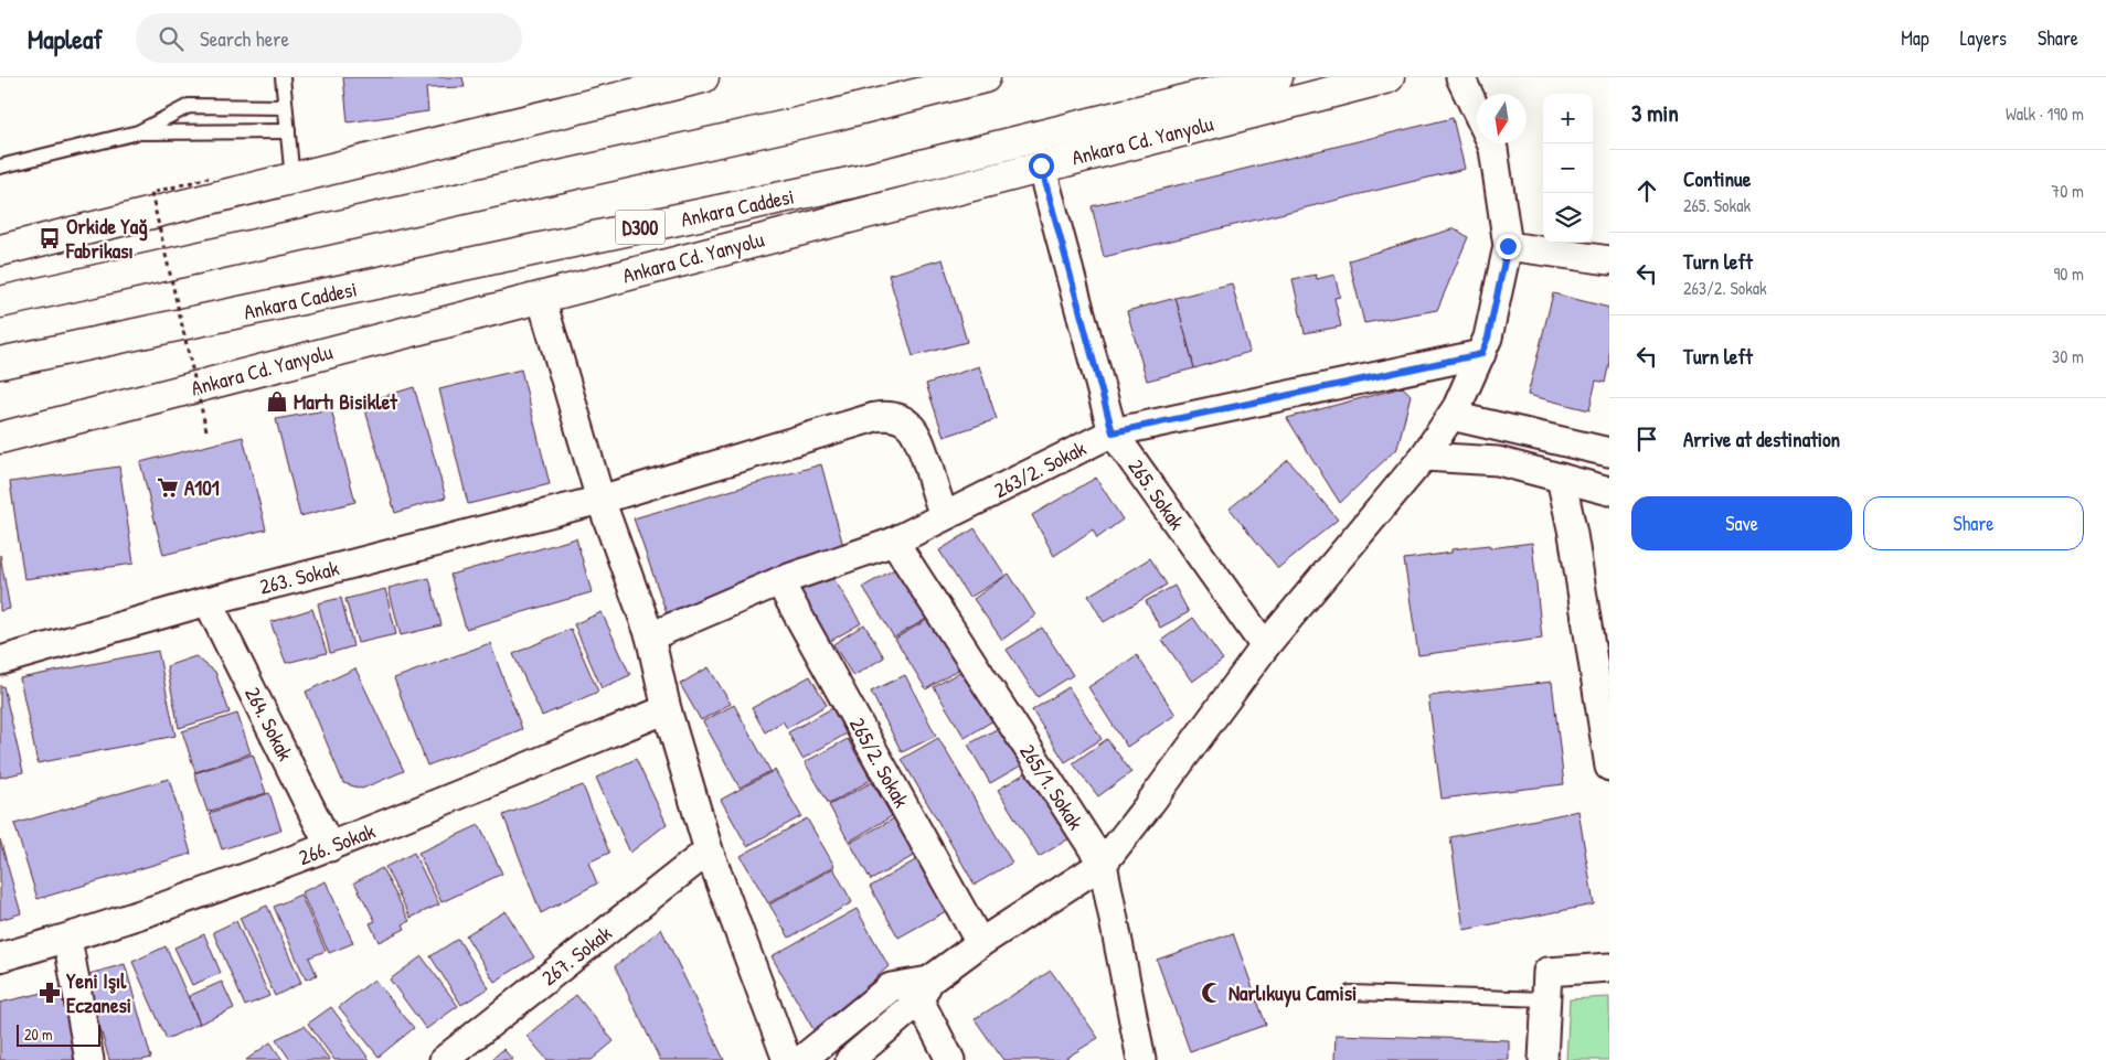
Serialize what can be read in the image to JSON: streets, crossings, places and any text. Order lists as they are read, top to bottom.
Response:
{
  "streets": {
    "main road": ["Ankara Cd. Yanyolu", "Ankara Caddesi", "D300"],
    "street": [
      "263/2. Sokak",
      "265. Sokak",
      "263. Sokak",
      "264. Sokak",
      "265/2. Sokak",
      "265/1. Sokak",
      "266. Sokak",
      "267. Sokak"
    ]
  },
  "crossings": [
    ["Ankara Cd. Yanyolu", "265. Sokak"],
    ["263/2. Sokak", "265. Sokak"],
    ["263/2. Sokak", "263. Sokak"],
    ["263/2. Sokak", "265/2. Sokak"],
    ["263/2. Sokak", "265/1. Sokak"],
    ["263. Sokak", "264. Sokak"],
    ["264. Sokak", "266. Sokak"]
  ],
  "places": {
    "bus stop": ["Orkide Yağ Fabrikası"],
    "shop": ["Martı Bisiklet"],
    "supermarket": ["A101"],
    "pharmacy": ["Yeni Işıl Eczanesi"],
    "mosque": ["Narlıkuyu Camisi"]
  },
  "scale_bar": "20 m",
  "north": "bottom",
  "page": {
    "header": "Mapleaf",
    "search": "Search here",
    "nav": ["Map", "Layers", "Share"],
    "heading": ["3 min", "Walk · 190 m"],
    "map_buttons": ["+", "−"],
    "list": [
      ["Continue", "265. Sokak", "70 m"],
      ["Turn left", "263/2. Sokak", "90 m"],
      ["Turn left", "30 m"],
      "Arrive at destination"
    ],
    "buttons": ["Save", "Share"],
    "scale": "20 m"
  }
}
